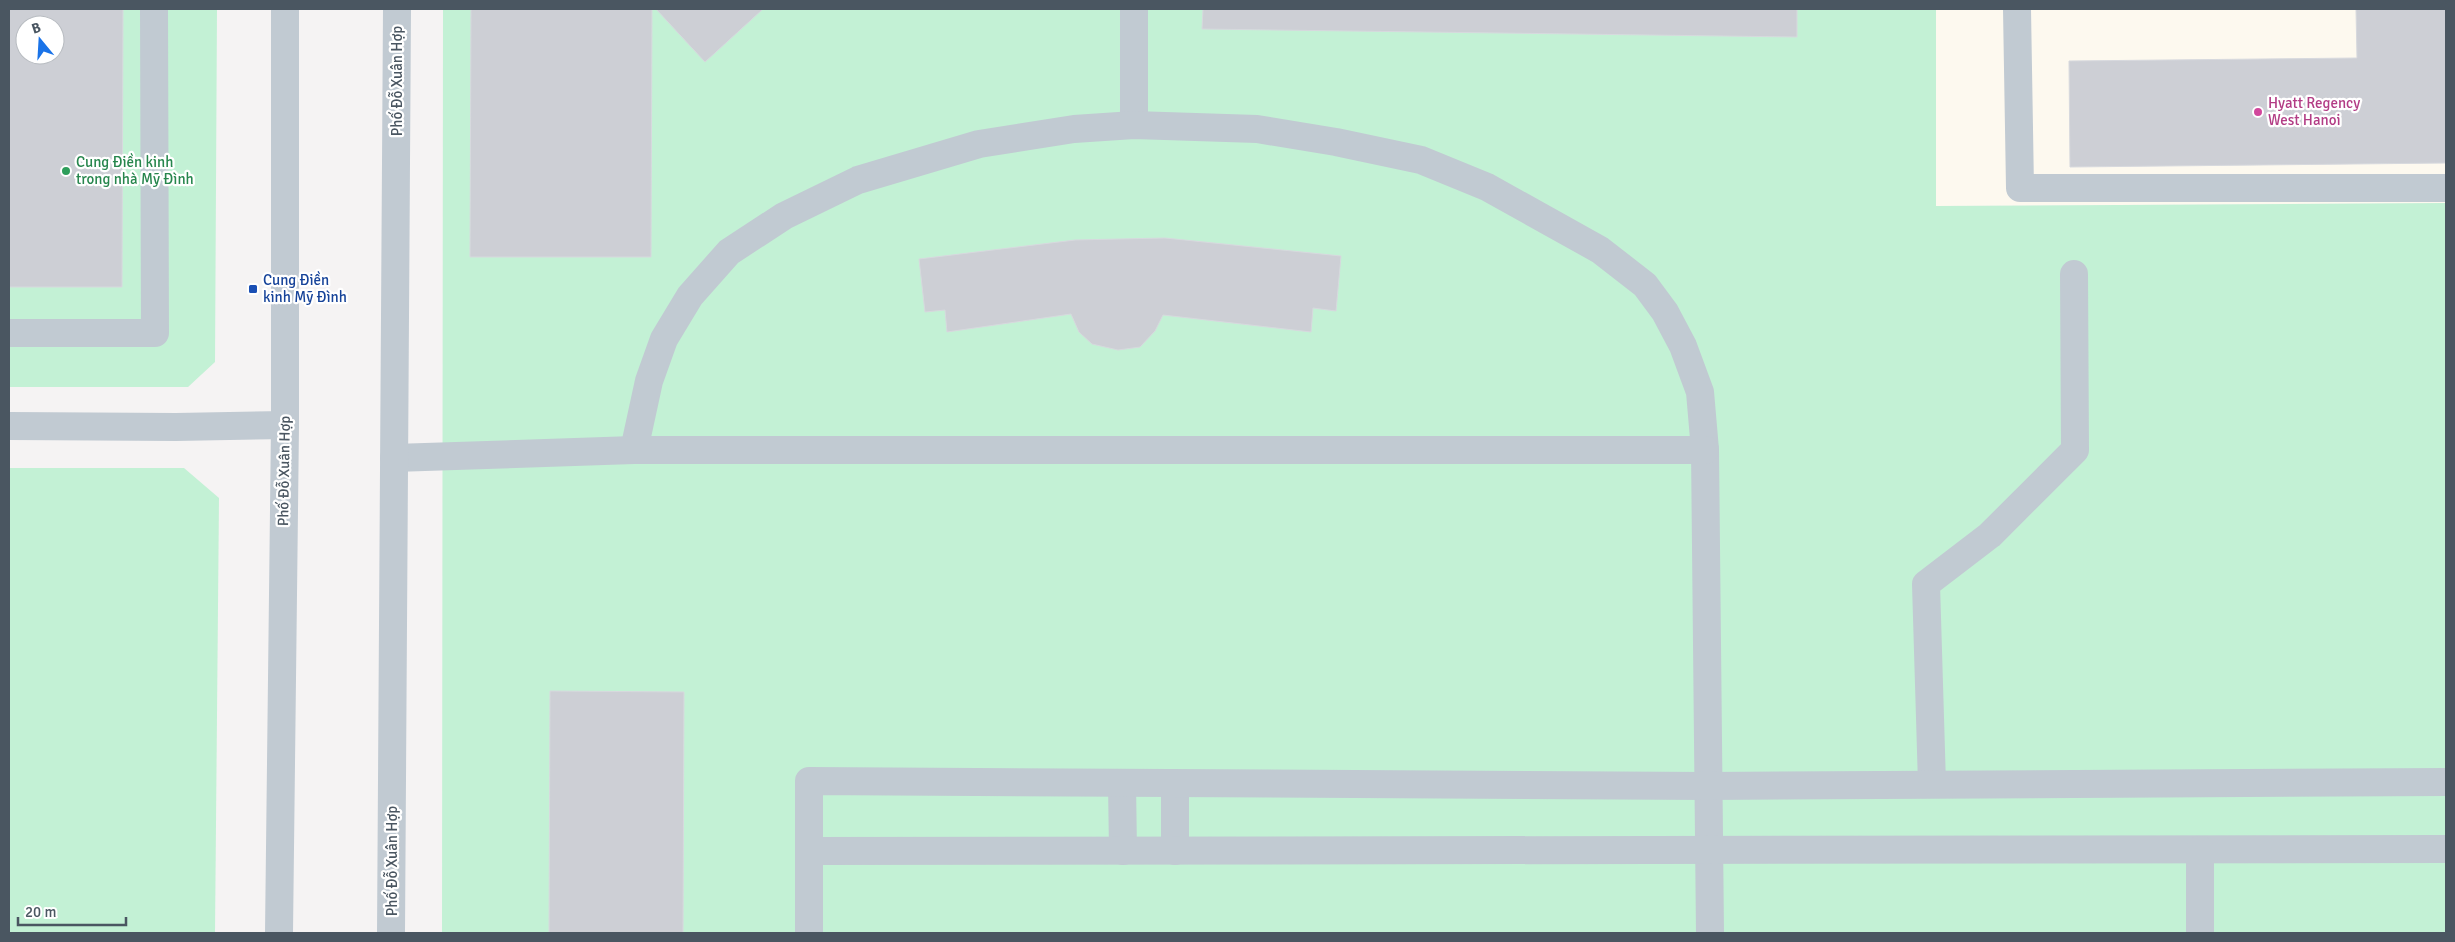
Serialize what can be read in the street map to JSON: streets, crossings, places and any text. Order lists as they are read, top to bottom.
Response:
{
  "streets": {
    "street": ["Phố Đỗ Xuân Hợp"]
  },
  "places": {
    "other": ["Hyatt Regency West Hanoi", "Cung Điền kinh trong nhà Mỹ Đình"],
    "transit": ["Cung Điền kinh Mỹ Đình"]
  },
  "scale_bar": "20 m",
  "north": "top"
}
